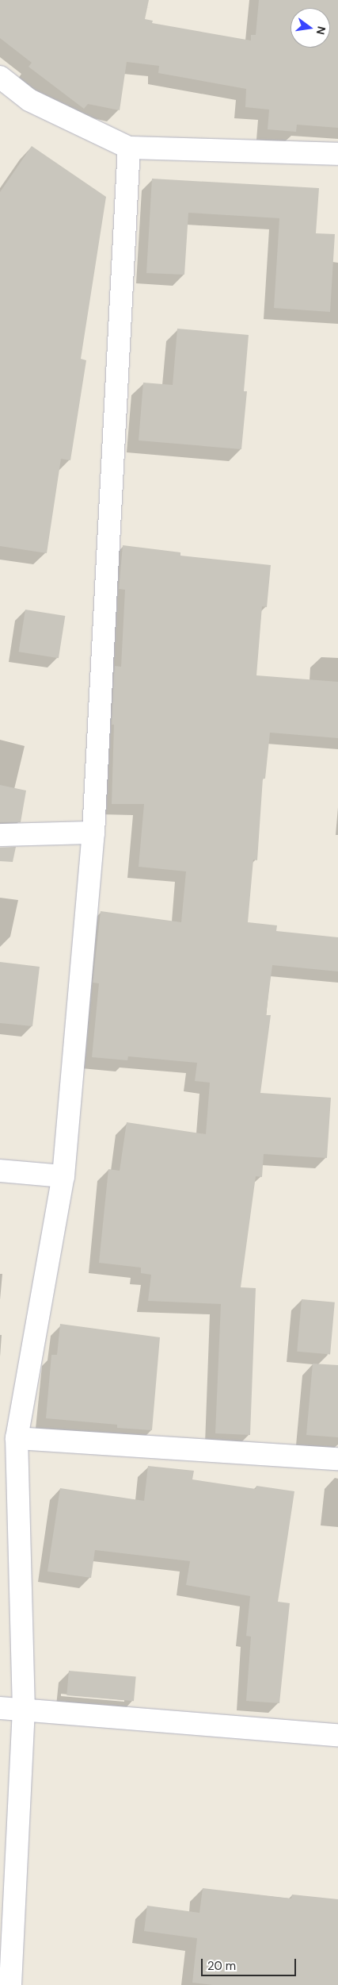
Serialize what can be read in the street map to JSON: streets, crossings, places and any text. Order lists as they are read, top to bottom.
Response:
{
  "scale_bar": "20 m",
  "north": "right"
}
